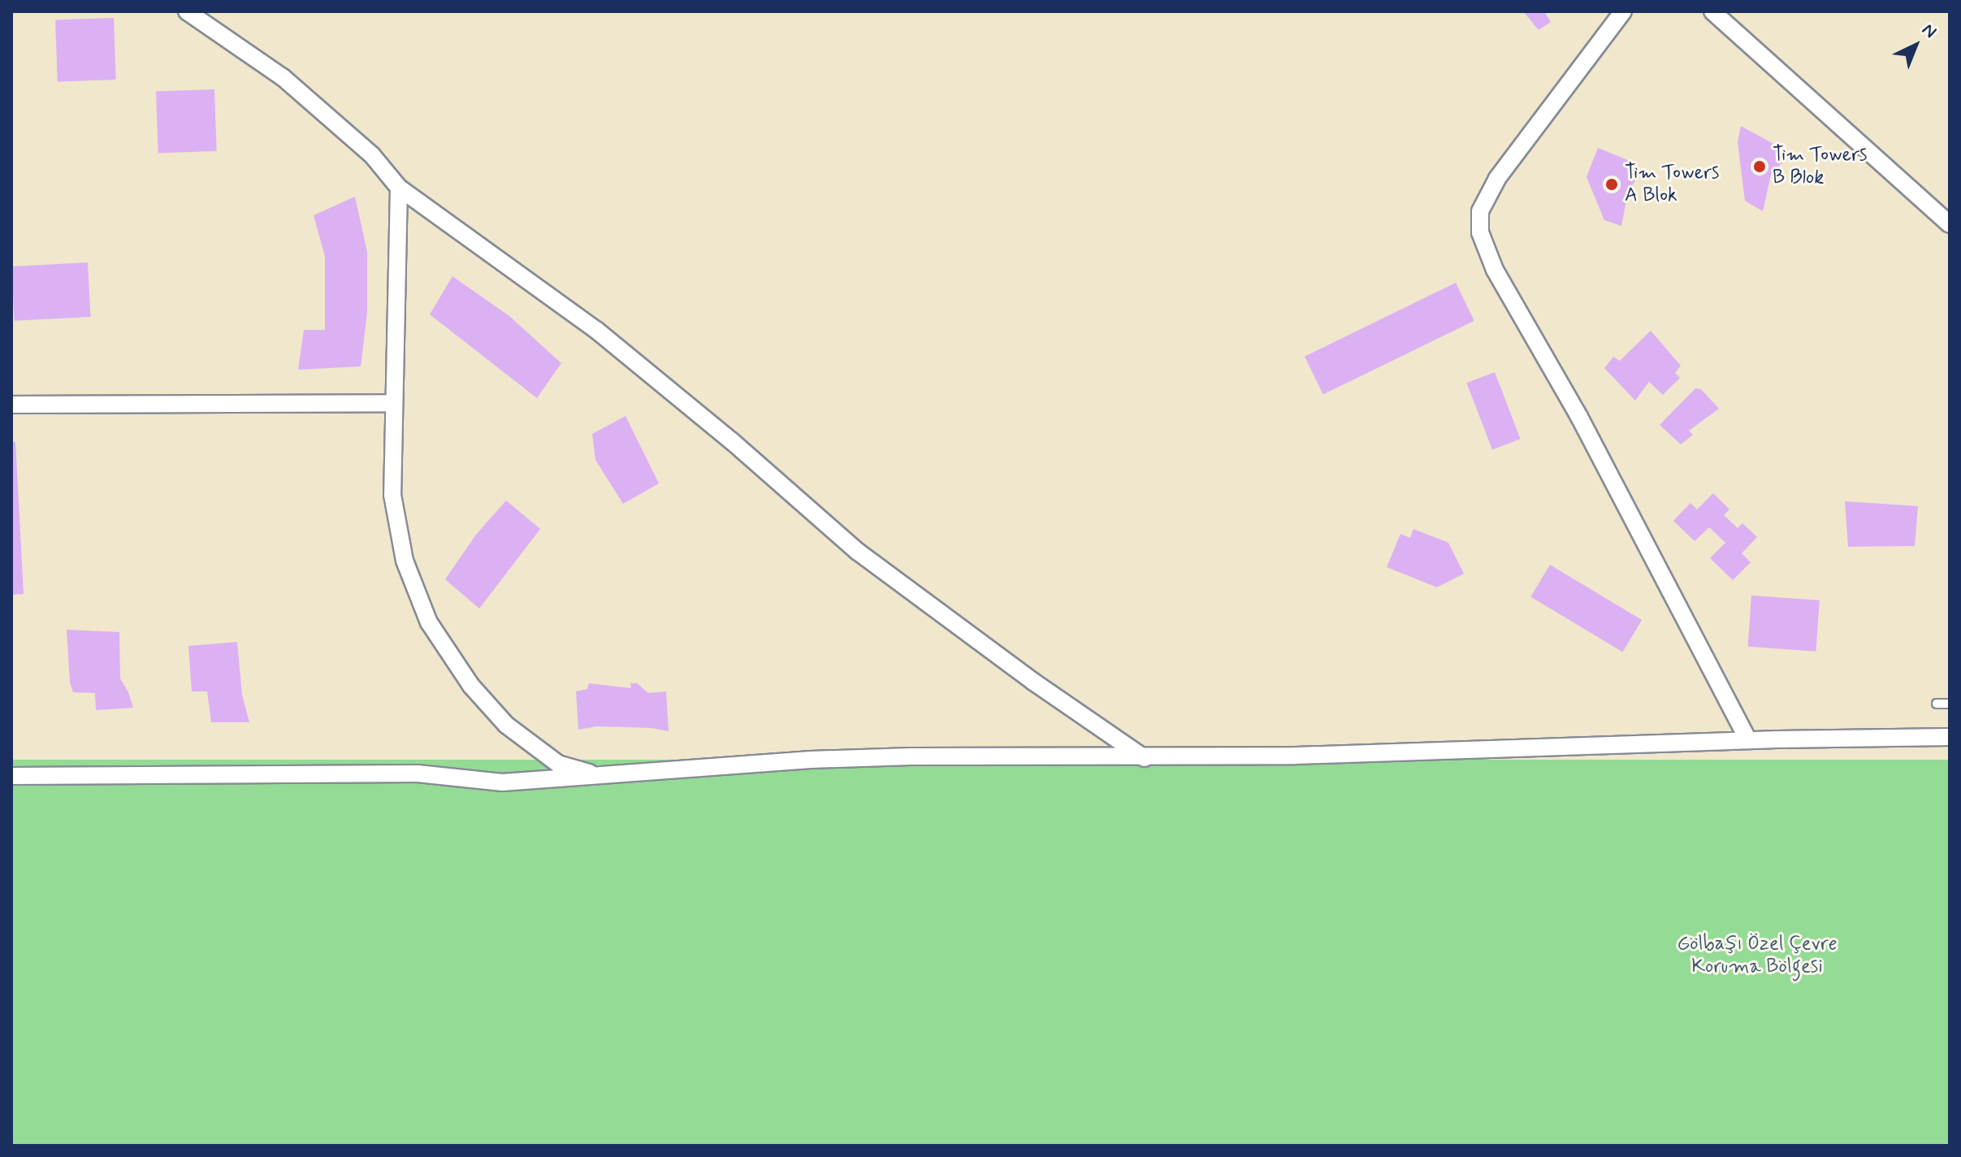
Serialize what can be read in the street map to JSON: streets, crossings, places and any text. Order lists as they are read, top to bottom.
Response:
{
  "parks": ["Gölbaşı Özel Çevre Koruma Bölgesi"],
  "places": ["Tim Towers B Blok", "Tim Towers A Blok"],
  "north": "top right"
}
